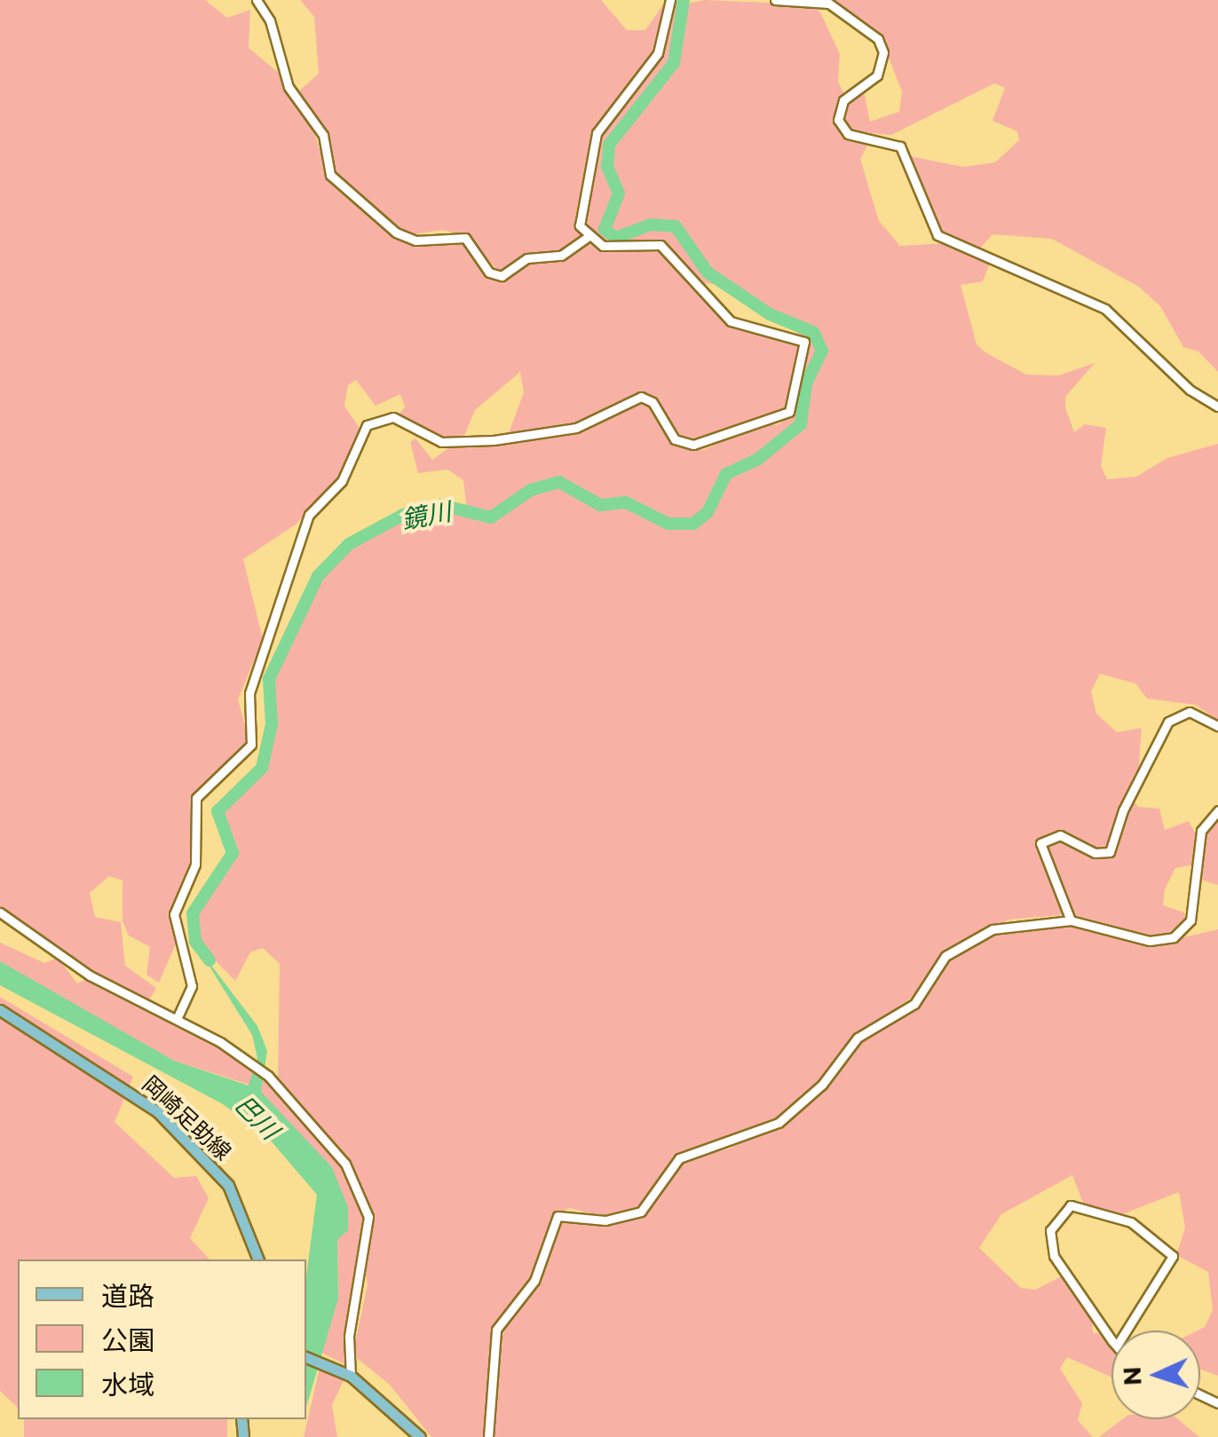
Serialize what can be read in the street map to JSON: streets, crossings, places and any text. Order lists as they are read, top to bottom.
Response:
{
  "streets": {
    "main road": ["岡崎足助線"]
  },
  "water": ["鏡川", "巴川"],
  "legend": ["道路", "公園", "水域"],
  "north": "left"
}
